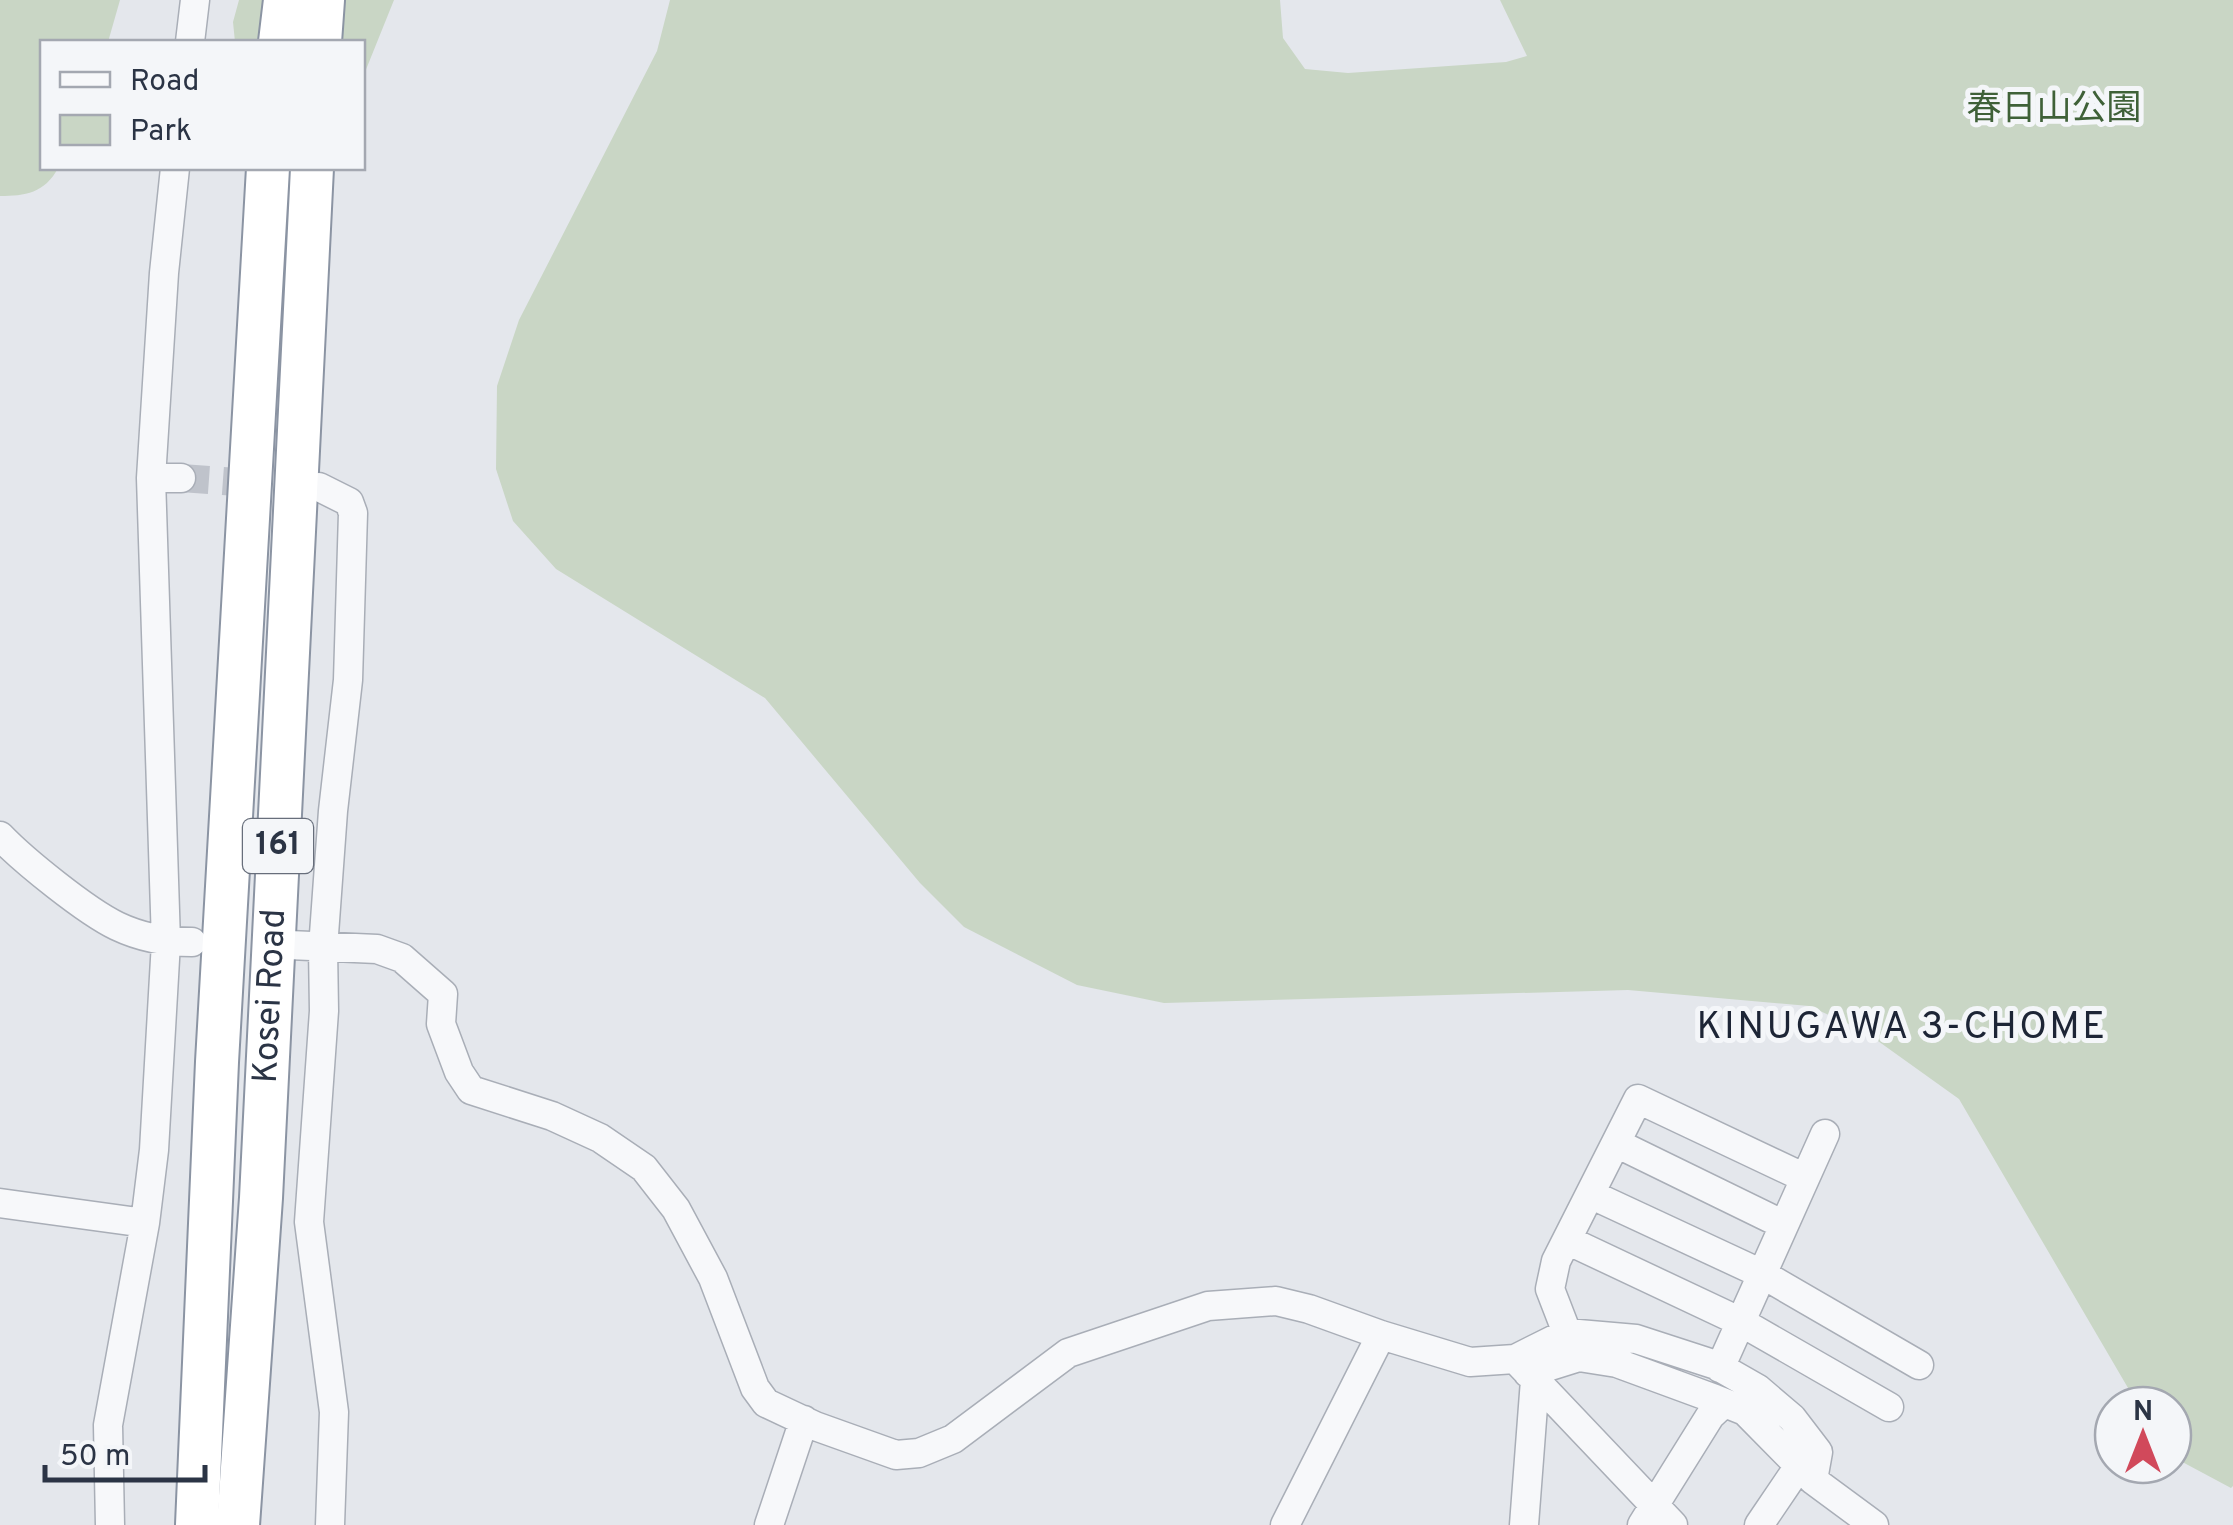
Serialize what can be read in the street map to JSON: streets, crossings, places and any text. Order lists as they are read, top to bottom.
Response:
{
  "streets": {
    "highway": ["161", "Kosei Road"]
  },
  "districts": ["KINUGAWA 3-CHOME"],
  "parks": ["春日山公園"],
  "legend": ["Road", "Park"],
  "scale_bar": "50 m",
  "north": "top"
}
